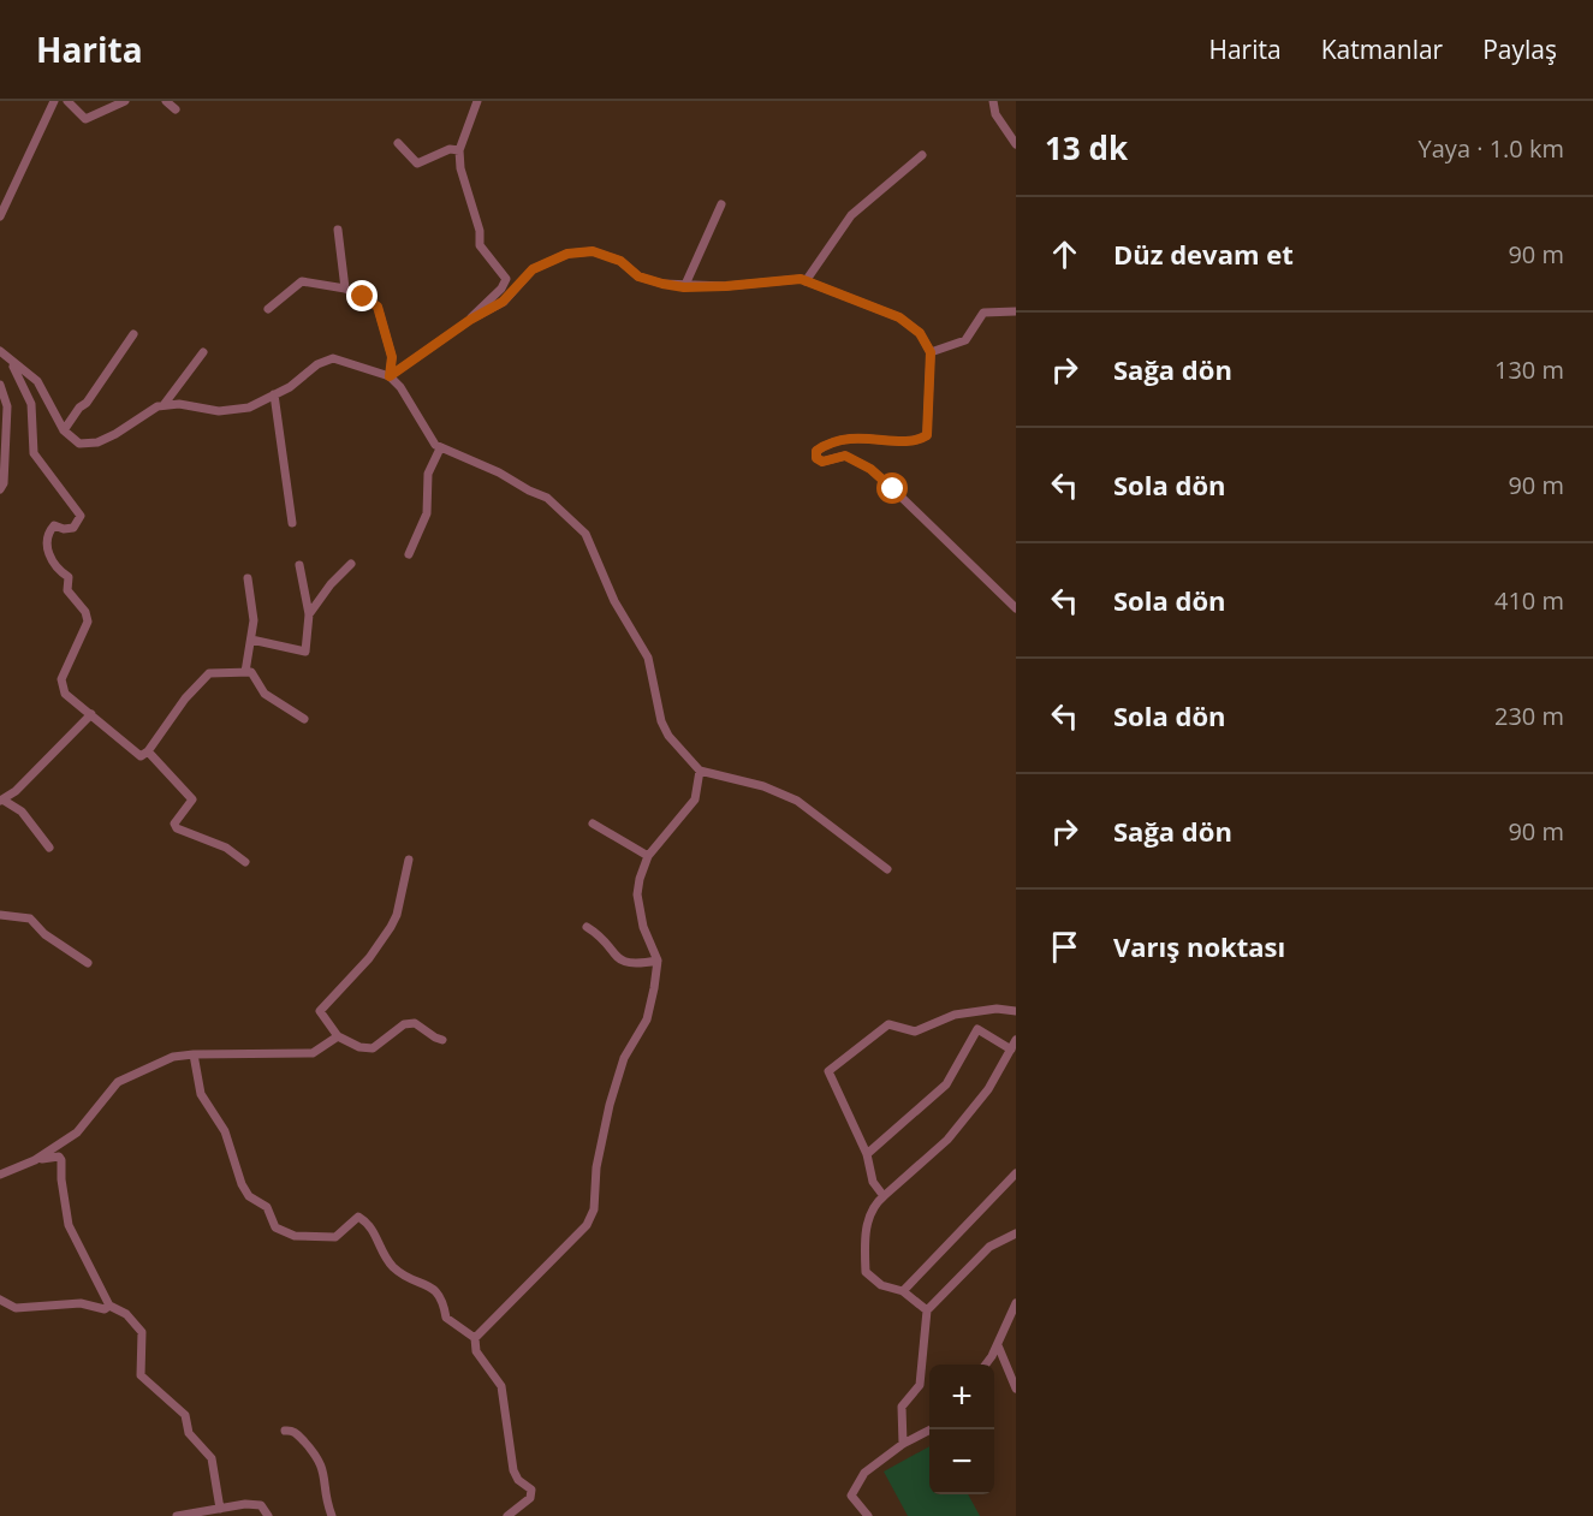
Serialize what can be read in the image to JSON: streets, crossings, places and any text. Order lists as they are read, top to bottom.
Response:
{
  "page": {
    "header": "Harita",
    "nav": ["Harita", "Katmanlar", "Paylaş"],
    "heading": ["13 dk", "Yaya · 1.0 km"],
    "list": [
      ["Düz devam et", "90 m"],
      ["Sağa dön", "130 m"],
      ["Sola dön", "90 m"],
      ["Sola dön", "410 m"],
      ["Sola dön", "230 m"],
      ["Sağa dön", "90 m"],
      "Varış noktası"
    ],
    "map_buttons": ["+", "−"]
  }
}
